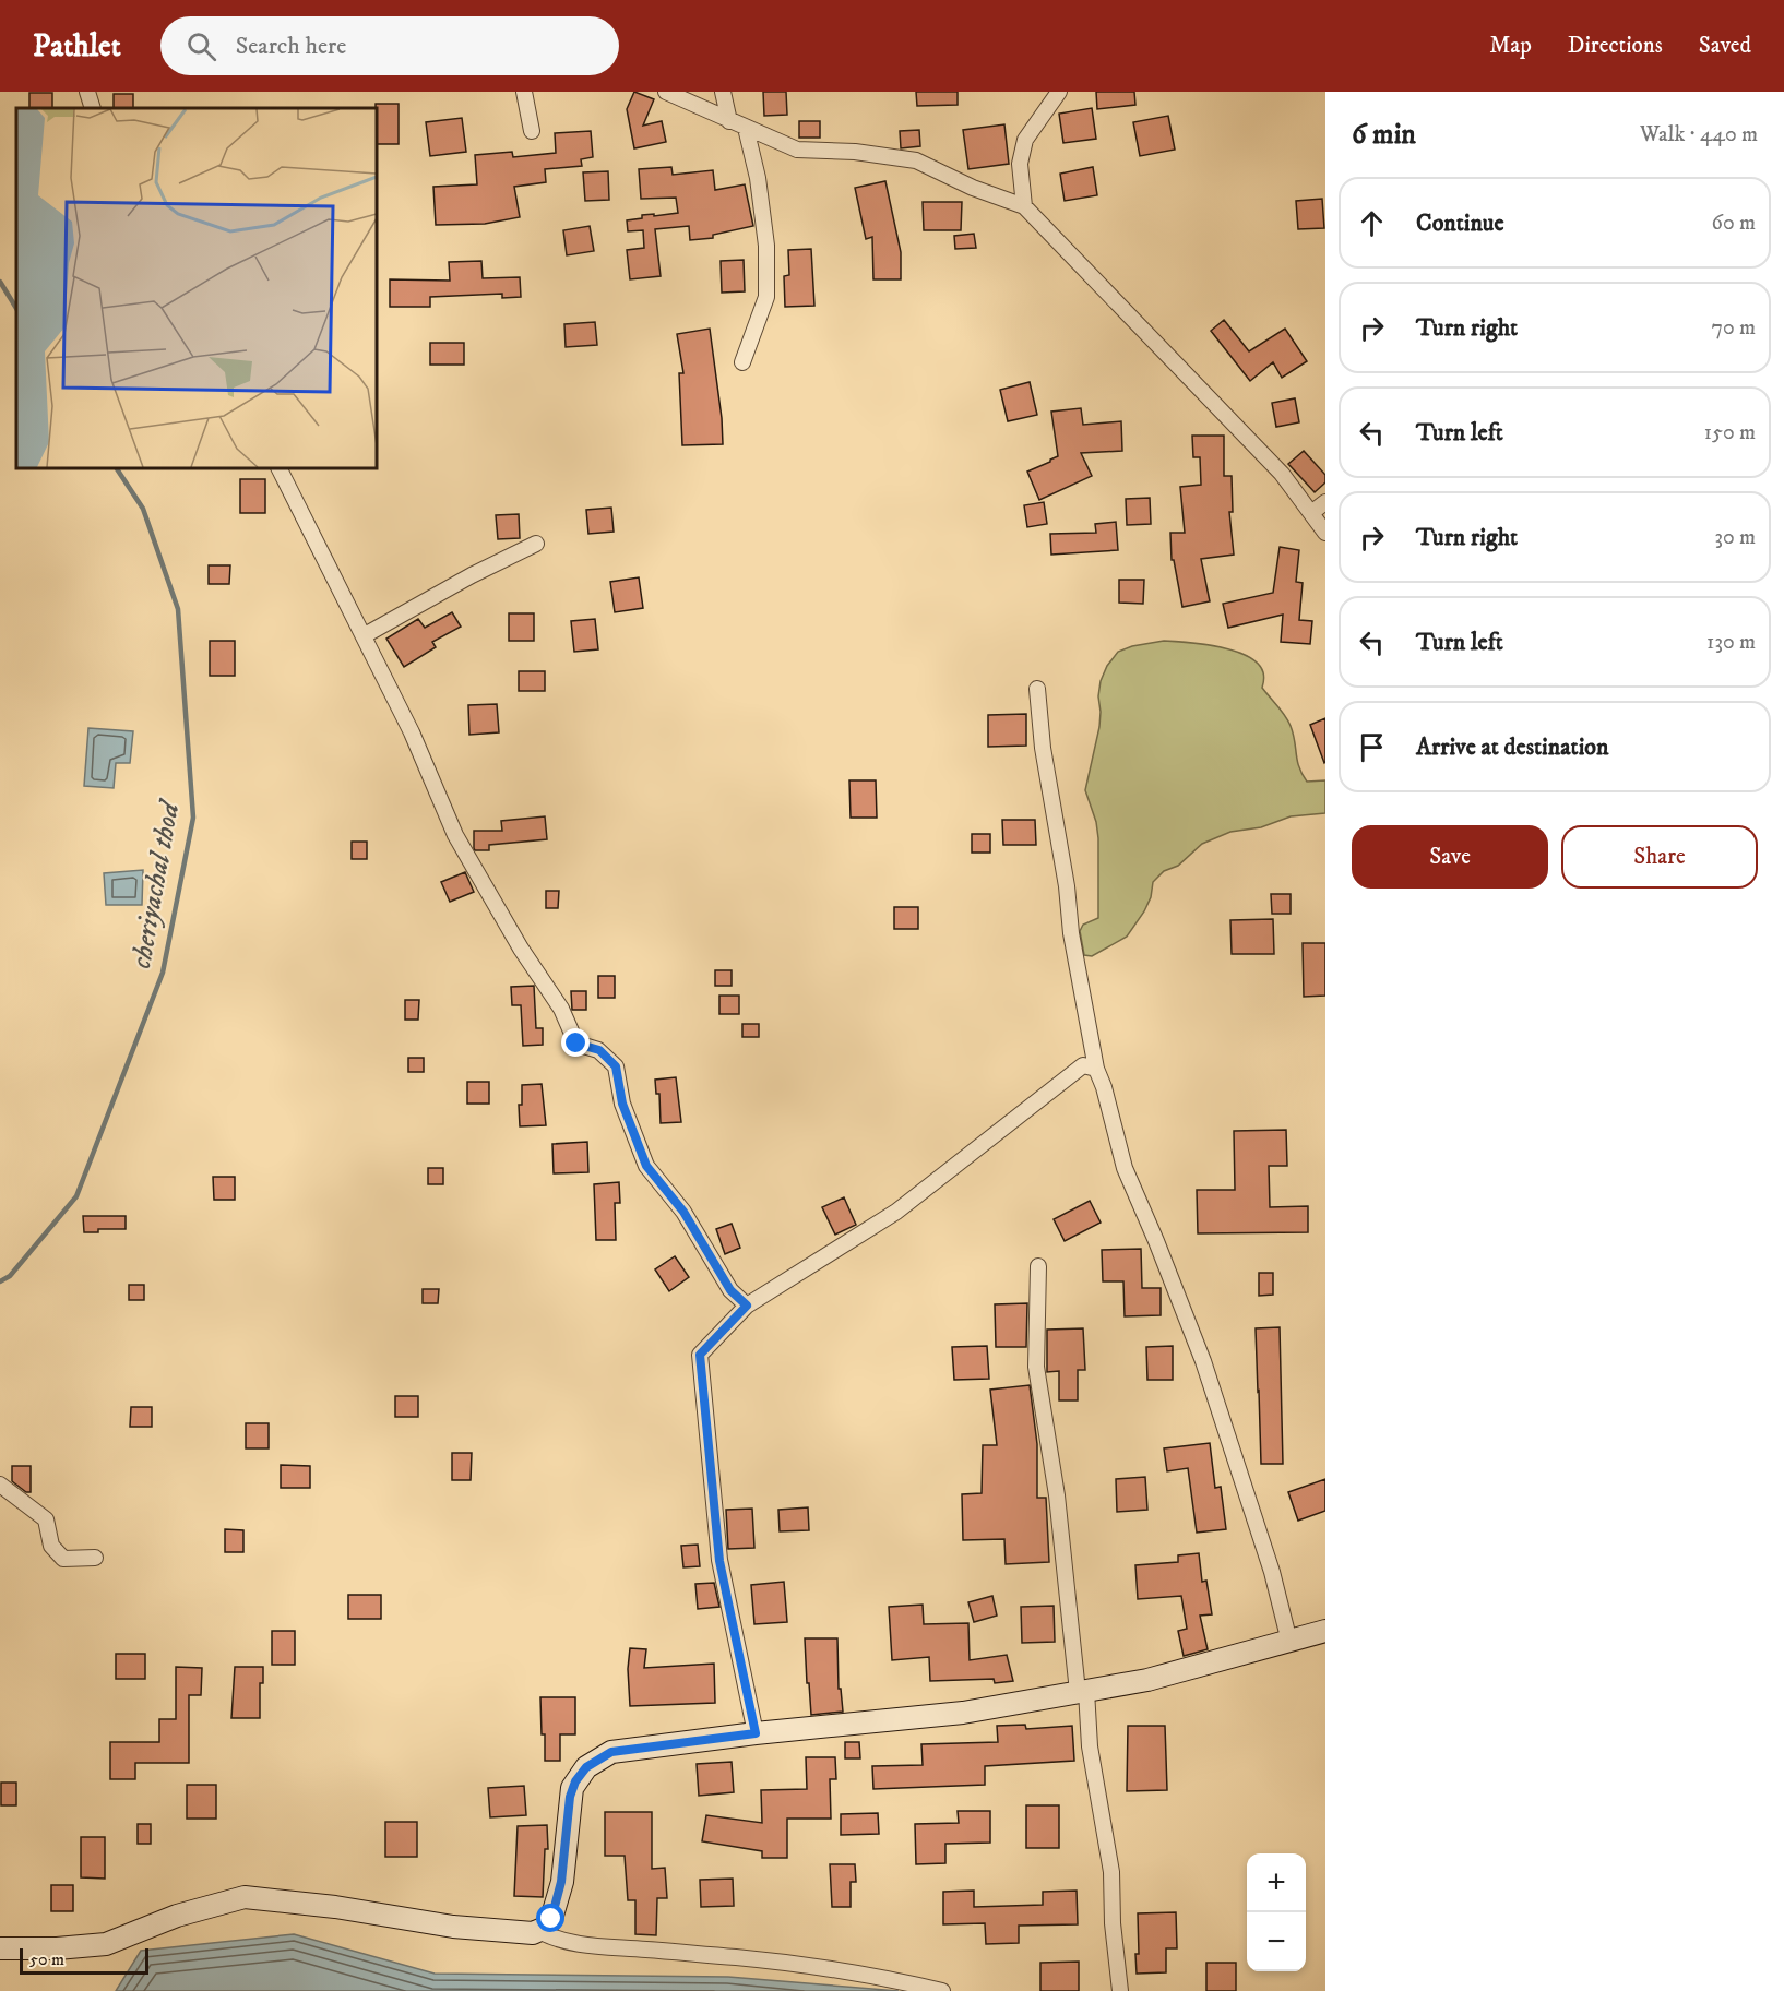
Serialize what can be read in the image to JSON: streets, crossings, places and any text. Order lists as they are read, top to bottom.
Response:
{
  "water": ["cheriyachal thod"],
  "scale_bar": "50 m",
  "page": {
    "header": "Pathlet",
    "search": "Search here",
    "nav": ["Map", "Directions", "Saved"],
    "heading": ["6 min", "Walk · 440 m"],
    "list": [
      ["Continue", "60 m"],
      ["Turn right", "70 m"],
      ["Turn left", "150 m"],
      ["Turn right", "30 m"],
      ["Turn left", "130 m"],
      "Arrive at destination"
    ],
    "buttons": ["Save", "Share"],
    "map_buttons": ["+", "−"],
    "scale": "50 m"
  }
}
